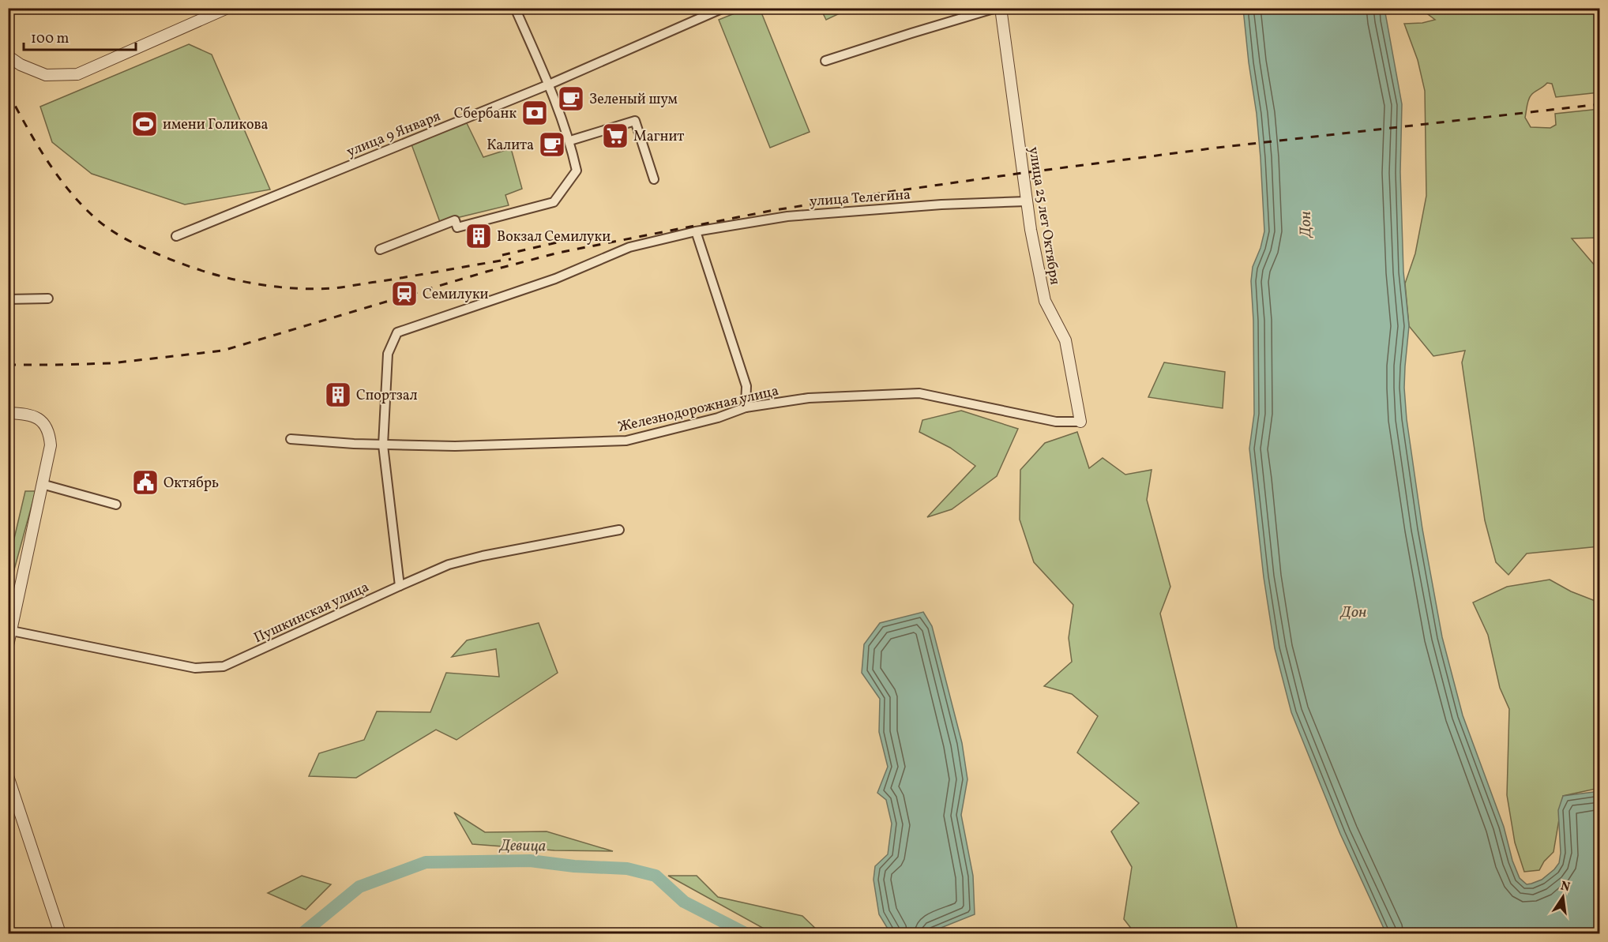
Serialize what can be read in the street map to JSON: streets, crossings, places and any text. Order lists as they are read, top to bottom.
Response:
{
  "streets": {
    "street": [
      "улица 9 Января",
      "улица Телегина",
      "улица 25 лет Октября",
      "Железнодорожная улица",
      "Пушкинская улица"
    ]
  },
  "crossings": [
    ["улица Телегина", "улица 25 лет Октября"],
    ["улица Телегина", "Железнодорожная улица"],
    ["улица Телегина", "Пушкинская улица"],
    ["улица 25 лет Октября", "Железнодорожная улица"]
  ],
  "water": ["Дон", "Девица"],
  "places": {
    "cafe": ["Зеленый шум", "Калита"],
    "bank": ["Сбербанк"],
    "sports": ["имени Голикова"],
    "supermarket": ["Магнит"],
    "building": ["Вокзал Семилуки", "Спортзал"],
    "station": ["Семилуки"],
    "public building": ["Октябрь"]
  },
  "scale_bar": "100 m",
  "north": "top"
}
